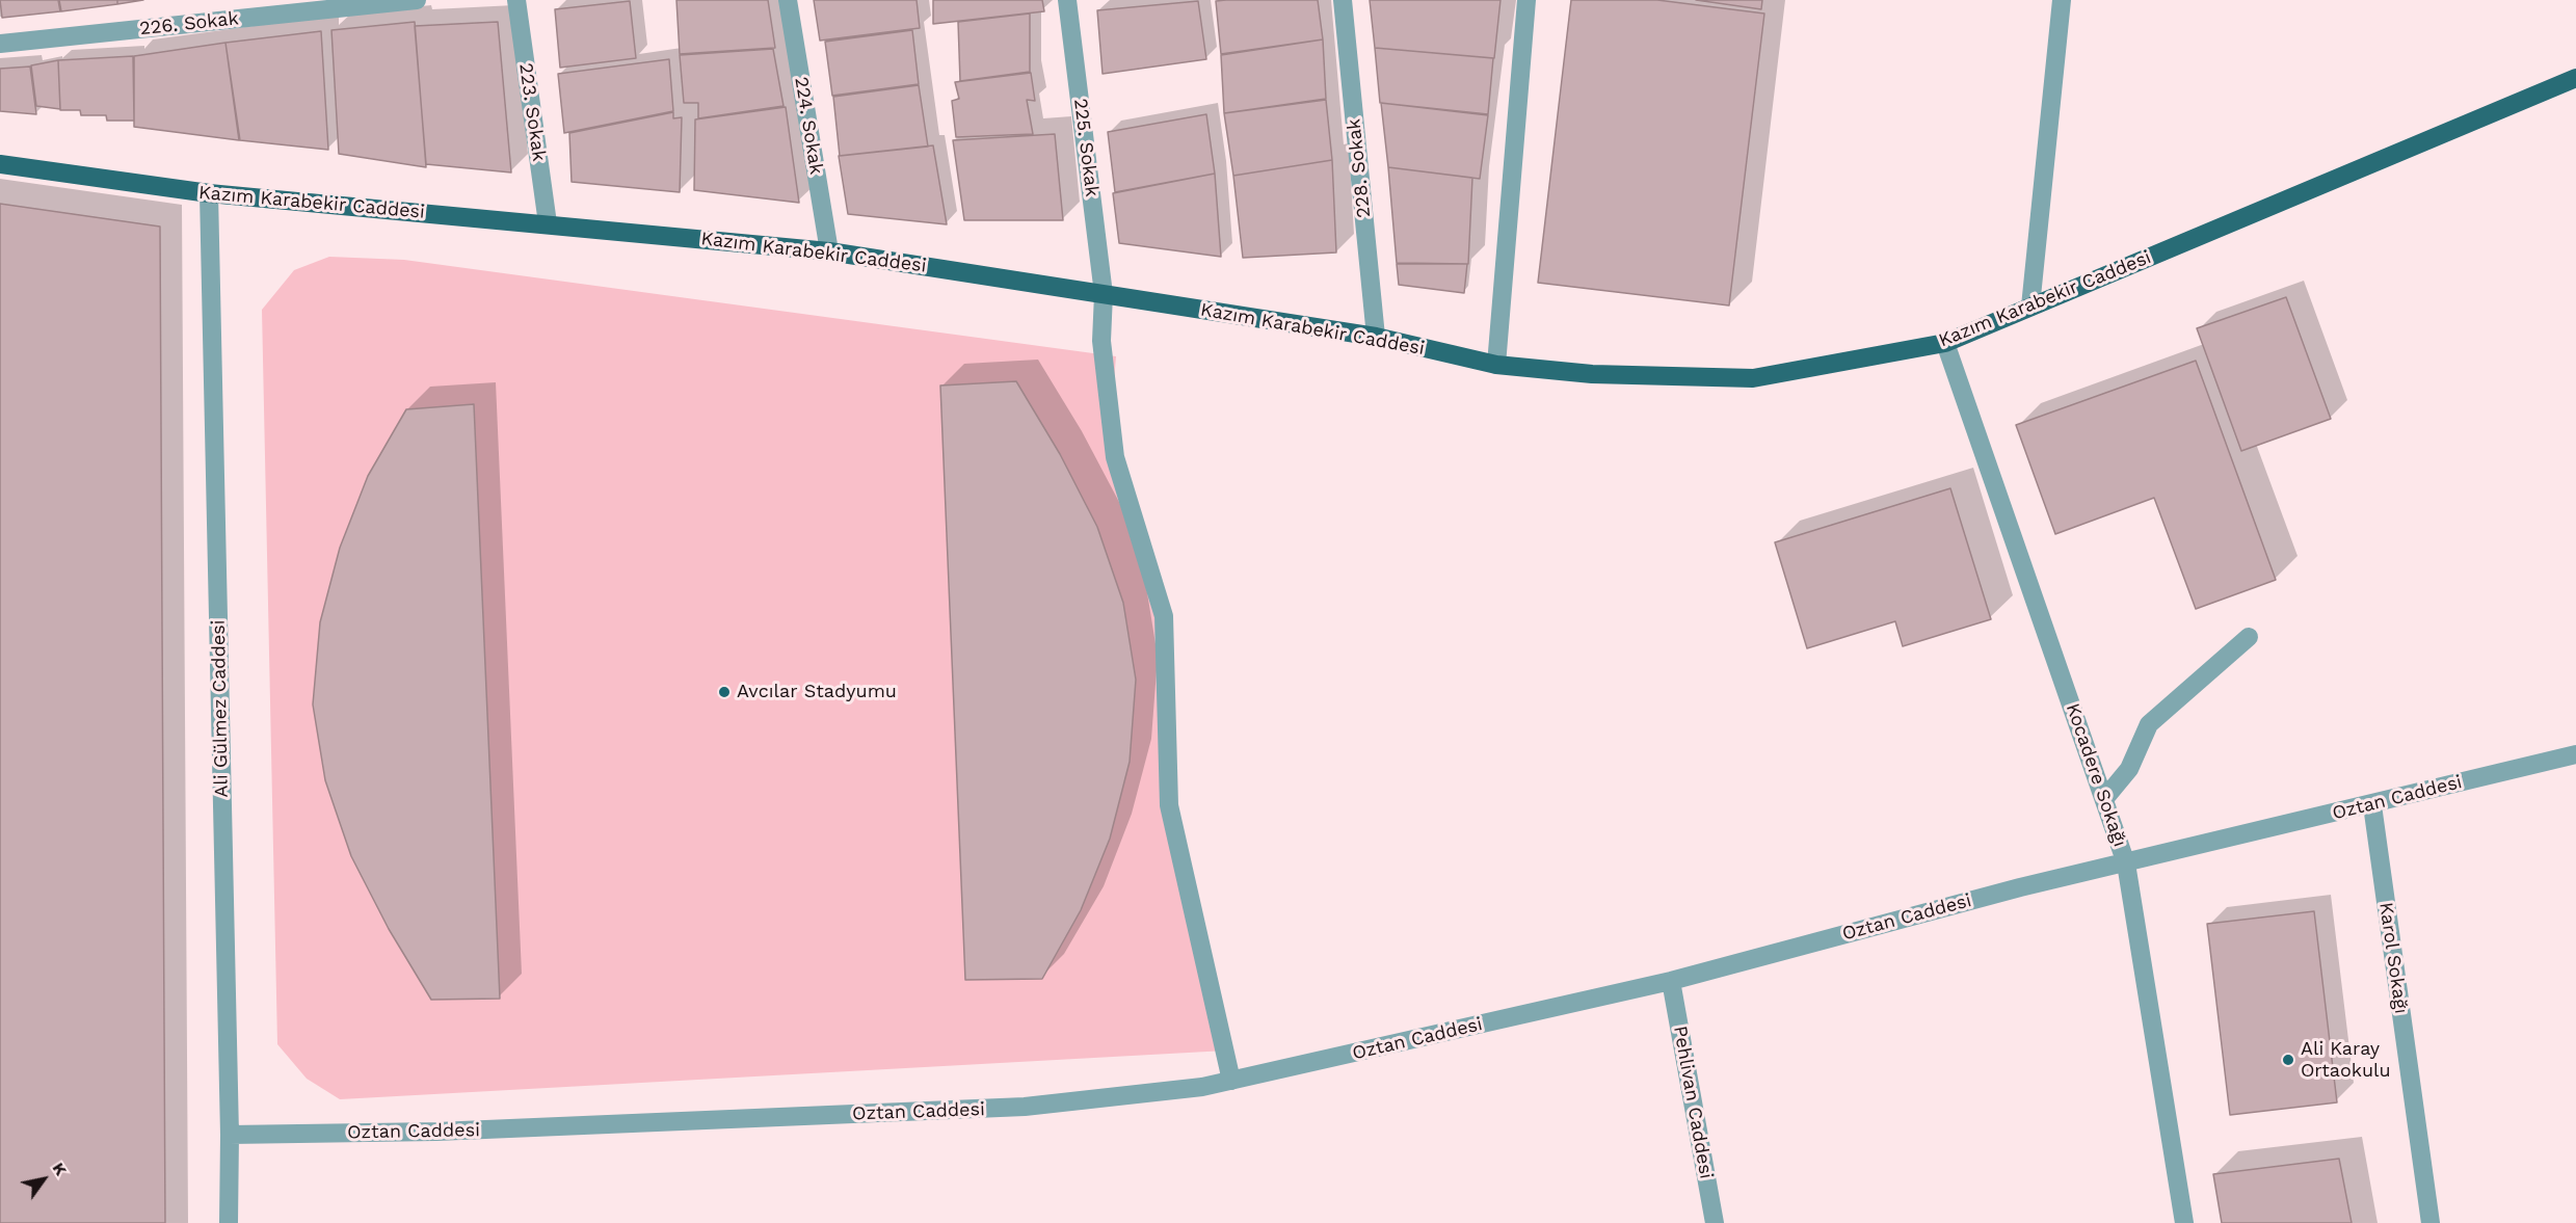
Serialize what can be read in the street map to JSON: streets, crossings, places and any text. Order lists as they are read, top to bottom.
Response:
{
  "streets": {
    "main road": ["Kazım Karabekir Caddesi"],
    "street": [
      "226. Sokak",
      "223. Sokak",
      "224. Sokak",
      "225. Sokak",
      "228. Sokak",
      "Ali Gülmez Caddesi",
      "Kocadere Sokağı",
      "Oztan Caddesi",
      "Karol Sokağı",
      "Pehlivan Caddesi"
    ]
  },
  "crossings": [
    ["223. Sokak", "Kazım Karabekir Caddesi"],
    ["224. Sokak", "Kazım Karabekir Caddesi"],
    ["225. Sokak", "Kazım Karabekir Caddesi"],
    ["225. Sokak", "Oztan Caddesi"],
    ["228. Sokak", "Kazım Karabekir Caddesi"],
    ["Kazım Karabekir Caddesi", "Ali Gülmez Caddesi"],
    ["Kazım Karabekir Caddesi", "Kocadere Sokağı"],
    ["Ali Gülmez Caddesi", "Oztan Caddesi"],
    ["Kocadere Sokağı", "Oztan Caddesi"],
    ["Oztan Caddesi", "Karol Sokağı"],
    ["Oztan Caddesi", "Pehlivan Caddesi"]
  ],
  "places": ["Avcılar Stadyumu", "Ali Karay Ortaokulu"],
  "north": "top right"
}
